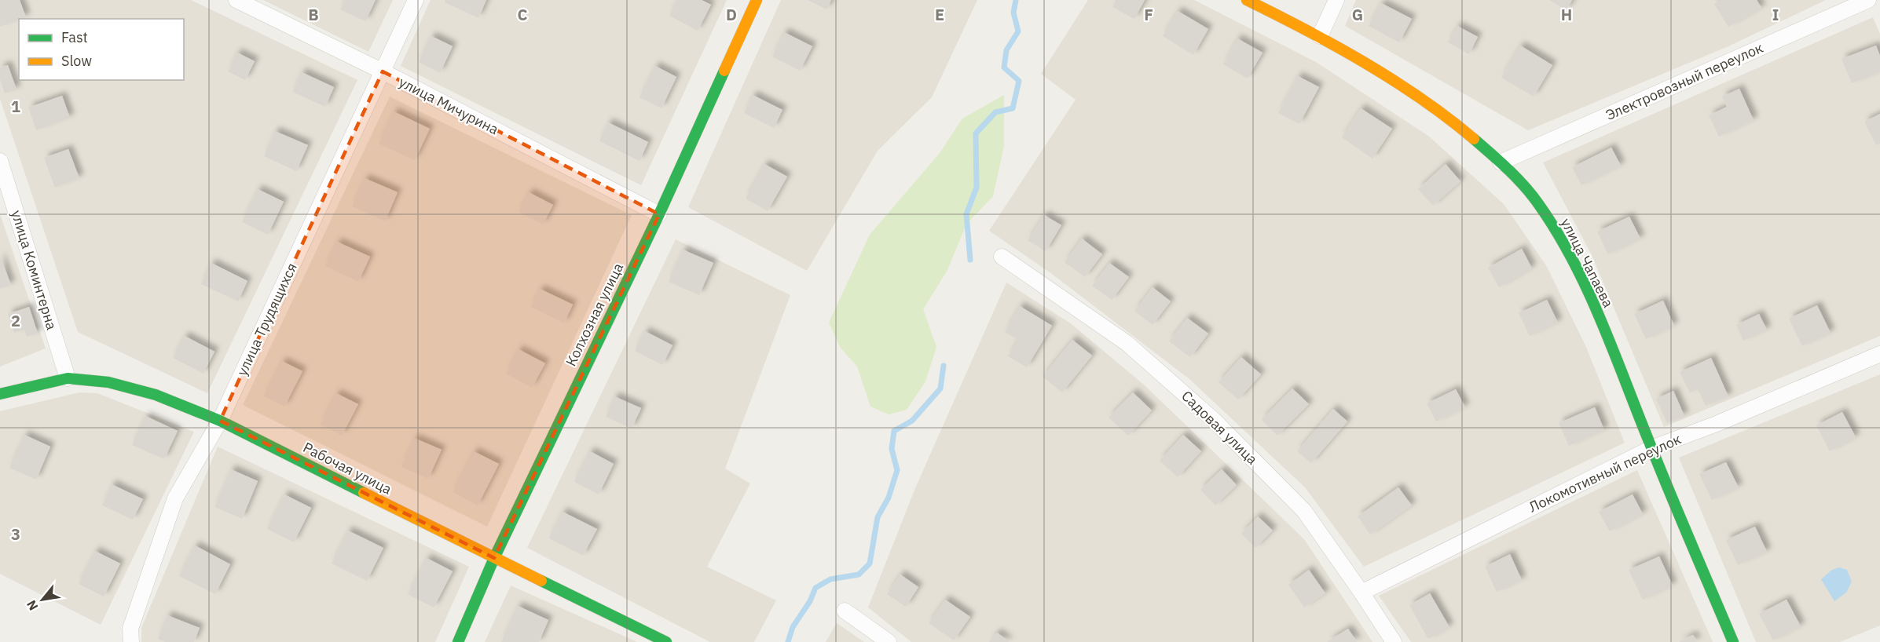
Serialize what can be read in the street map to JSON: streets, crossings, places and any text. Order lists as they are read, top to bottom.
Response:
{
  "streets": {
    "street": [
      "Электровозный переулок",
      "улица Мичурина",
      "улица Чапаева",
      "улица Коминтерна",
      "Колхозная улица",
      "улица Трудящихся",
      "Садовая улица",
      "Рабочая улица",
      "Локомотивный переулок"
    ]
  },
  "crossings": [
    ["Электровозный переулок", "улица Чапаева"],
    ["улица Мичурина", "Колхозная улица"],
    ["улица Мичурина", "улица Трудящихся"],
    ["улица Чапаева", "Локомотивный переулок"],
    ["улица Коминтерна", "Рабочая улица"],
    ["Колхозная улица", "Рабочая улица"],
    ["улица Трудящихся", "Рабочая улица"],
    ["Садовая улица", "Локомотивный переулок"]
  ],
  "legend": ["Fast", "Slow"],
  "north": "bottom left",
  "grid": {
    "columns": [
      "B",
      "C",
      "D",
      "E",
      "F",
      "G",
      "H",
      "I"
    ],
    "rows": ["1", "2", "3"]
  }
}
